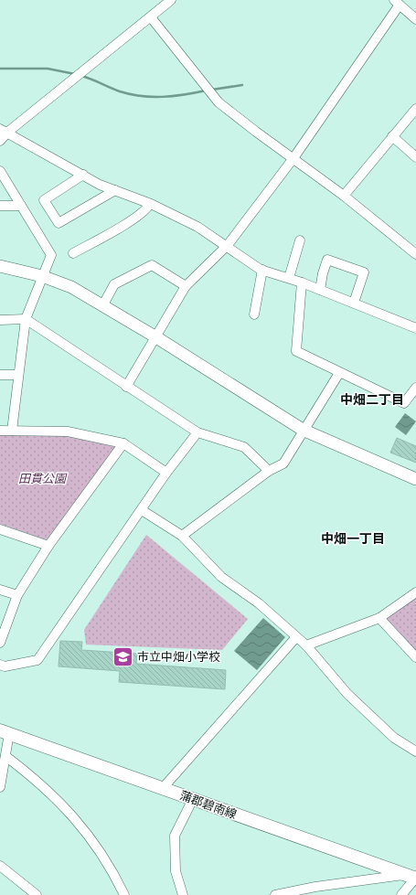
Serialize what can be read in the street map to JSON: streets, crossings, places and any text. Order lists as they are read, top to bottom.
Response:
{
  "streets": {
    "main road": ["蒲郡碧南線"]
  },
  "districts": ["中畑二丁目", "中畑一丁目"],
  "parks": ["田貫公園"],
  "places": {
    "school or university": ["市立中畑小学校"]
  }
}
